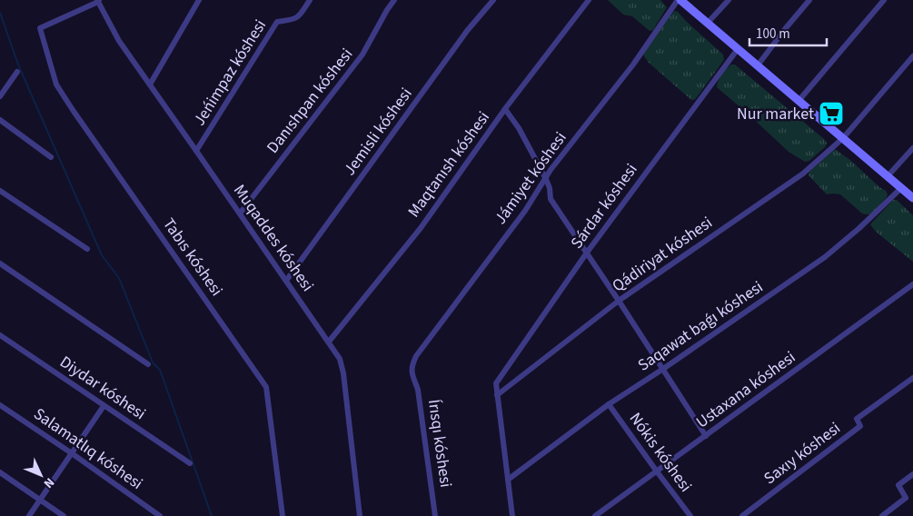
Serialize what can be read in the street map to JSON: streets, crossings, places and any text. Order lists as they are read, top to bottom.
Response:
{
  "streets": {
    "street": [
      "Jeńimpaz kóshesi",
      "Danıshpan kóshesi",
      "Jemisli kóshesi",
      "Maqtanısh kóshesi",
      "Jámiyet kóshesi",
      "Sárdar kóshesi",
      "Muqaddes kóshesi",
      "Qádiriyat kóshesi",
      "Tabıs kóshesi",
      "Saqawat baǵı kóshesi",
      "Diydar kóshesi",
      "Ustaxana kóshesi",
      "Írısqı kóshesi",
      "Salamatlıq kóshesi",
      "Nókis kóshesi",
      "Saxıy kóshesi"
    ]
  },
  "crossings": [
    ["Jeńimpaz kóshesi", "Muqaddes kóshesi"],
    ["Danıshpan kóshesi", "Muqaddes kóshesi"],
    ["Jemisli kóshesi", "Muqaddes kóshesi"],
    ["Maqtanısh kóshesi", "Muqaddes kóshesi"],
    ["Jámiyet kóshesi", "Írısqı kóshesi"],
    ["Sárdar kóshesi", "Qádiriyat kóshesi"],
    ["Muqaddes kóshesi", "Tabıs kóshesi"],
    ["Saqawat baǵı kóshesi", "Nókis kóshesi"],
    ["Ustaxana kóshesi", "Nókis kóshesi"]
  ],
  "places": {
    "supermarket": ["Nur market"]
  },
  "scale_bar": "100 m",
  "north": "bottom right"
}
